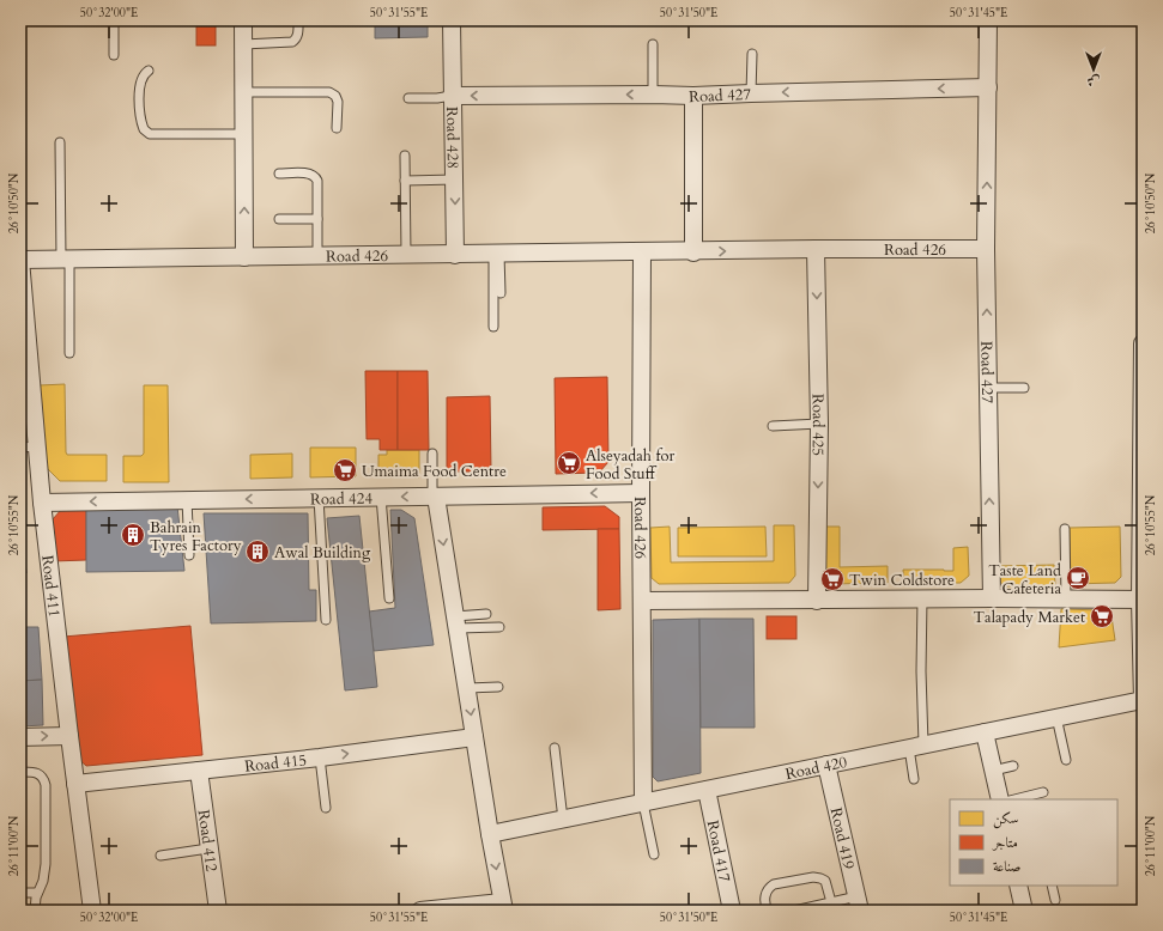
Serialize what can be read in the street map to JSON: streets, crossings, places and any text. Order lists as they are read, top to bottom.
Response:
{
  "streets": {
    "street": [
      "Road 427",
      "Road 428",
      "Road 426",
      "Road 425",
      "Road 424",
      "Road 411",
      "Road 415",
      "Road 420",
      "Road 419",
      "Road 412",
      "Road 417"
    ]
  },
  "crossings": [
    ["Road 427", "Road 428"],
    ["Road 427", "Road 426"],
    ["Road 428", "Road 426"],
    ["Road 426", "Road 425"],
    ["Road 426", "Road 424"],
    ["Road 426", "Road 411"],
    ["Road 426", "Road 420"],
    ["Road 424", "Road 411"],
    ["Road 411", "Road 415"],
    ["Road 415", "Road 412"],
    ["Road 420", "Road 419"],
    ["Road 420", "Road 417"]
  ],
  "one_way": ["Road 425", "Road 424", "Road 415"],
  "places": {
    "supermarket": [
      "Alseyadah for Food Stuff",
      "Umaima Food Centre",
      "Twin Coldstore",
      "Talapady Market"
    ],
    "building": ["Bahrain Tyres Factory", "Awal Building"],
    "cafe": ["Taste Land Cafeteria"]
  },
  "legend": ["سكن", "متاجر", "صناعة"],
  "north": "bottom",
  "coordinates": [
    "50°32'00\"E",
    "50°31'55\"E",
    "50°31'50\"E",
    "50°31'45\"E",
    "26°10'50\"N",
    "26°10'55\"N",
    "26°11'00\"N"
  ]
}
